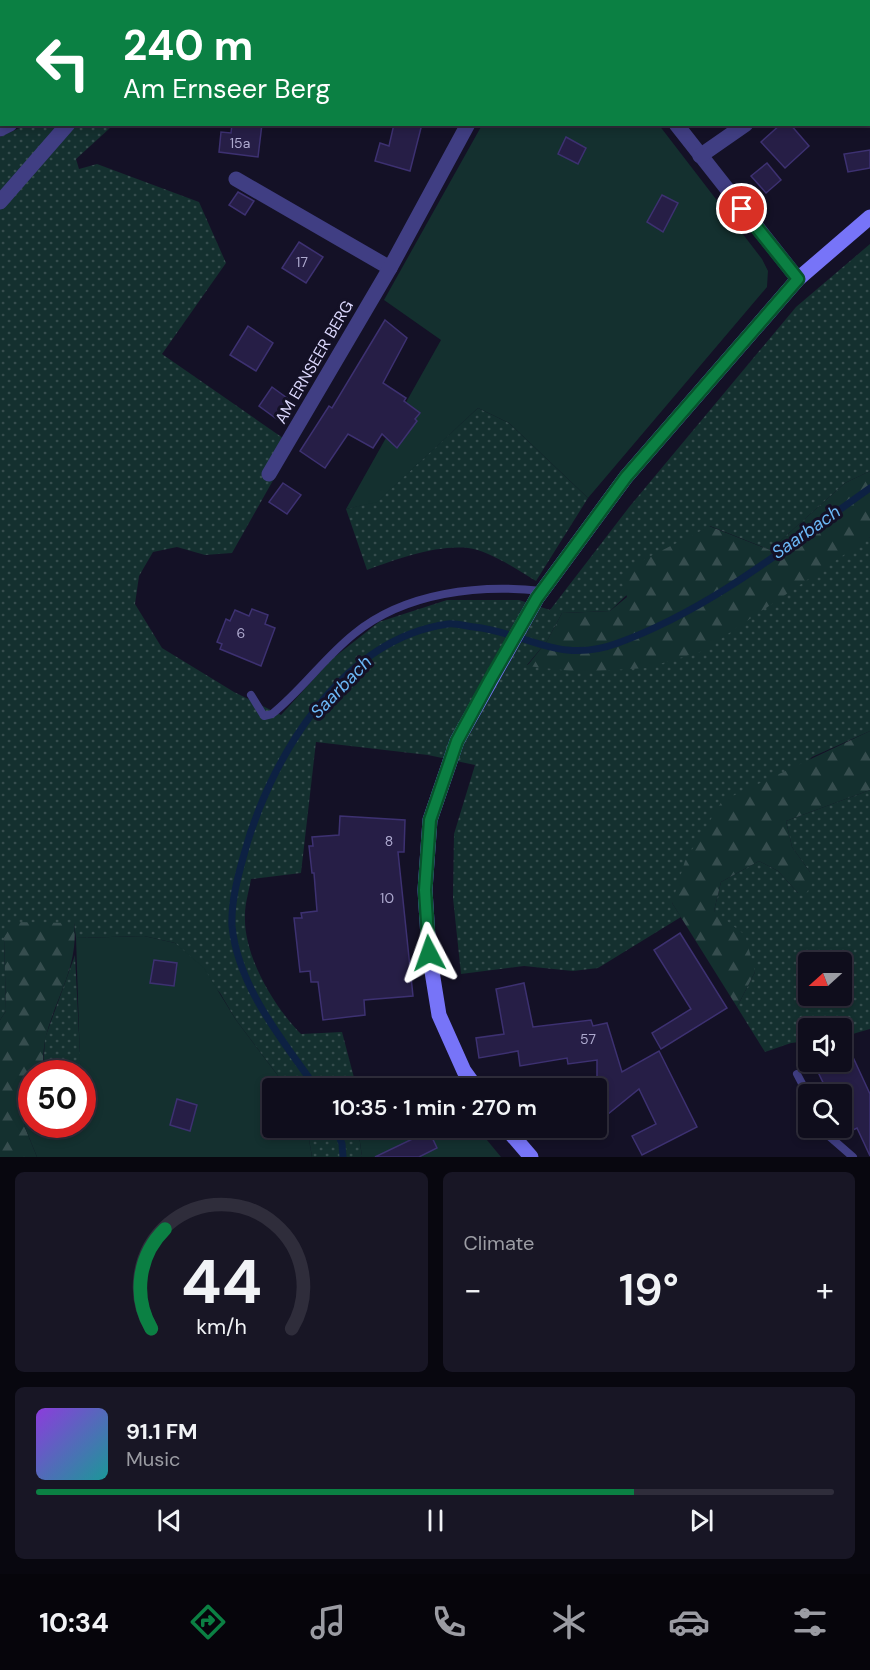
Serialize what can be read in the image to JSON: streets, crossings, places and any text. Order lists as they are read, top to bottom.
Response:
{
  "streets": {
    "street": ["AM ERNSEER BERG"]
  },
  "water": ["Saarbach"],
  "house_numbers": [
    "15a",
    "17",
    "6",
    "8",
    "10",
    "57"
  ],
  "north": "left",
  "page": {
    "turn": ["240 m", "Am Ernseer Berg"],
    "limit": "50",
    "trip": "10:35 · 1 min · 270 m",
    "tile": "Climate",
    "heat": ["−", "19°", "+"],
    "song": ["91.1 FM", "Music"],
    "tabs": "10:34",
    "gauge": ["44", "km/h"]
  }
}
